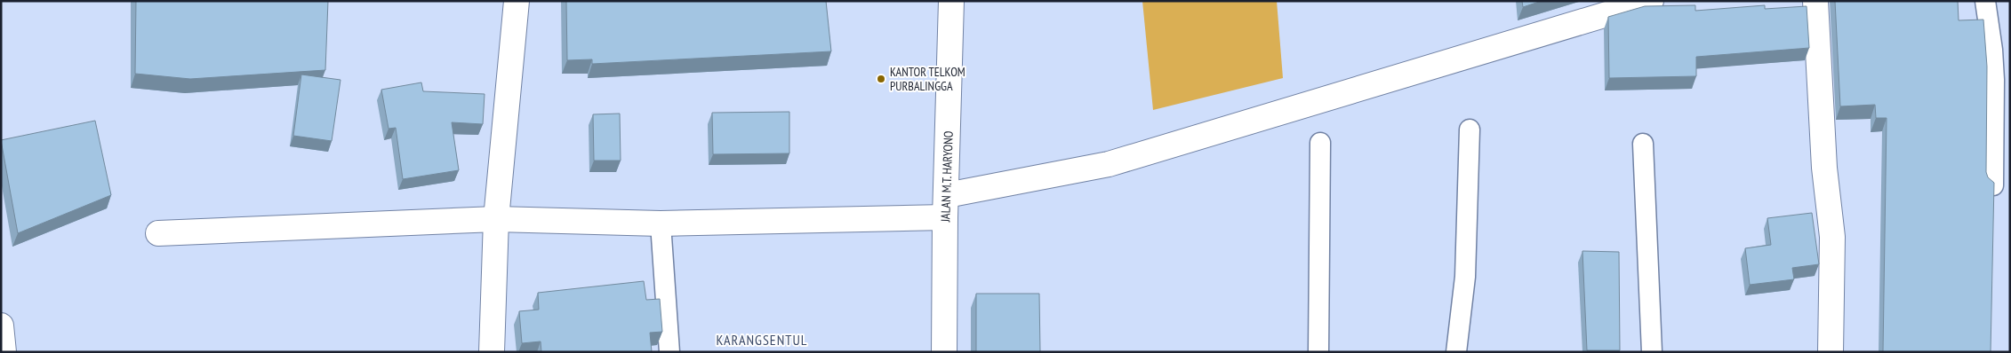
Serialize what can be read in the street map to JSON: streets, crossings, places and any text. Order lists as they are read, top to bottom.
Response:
{
  "streets": {
    "street": ["JALAN M.T. HARYONO"]
  },
  "districts": ["KARANGSENTUL"],
  "places": ["KANTOR TELKOM PURBALINGGA"]
}
